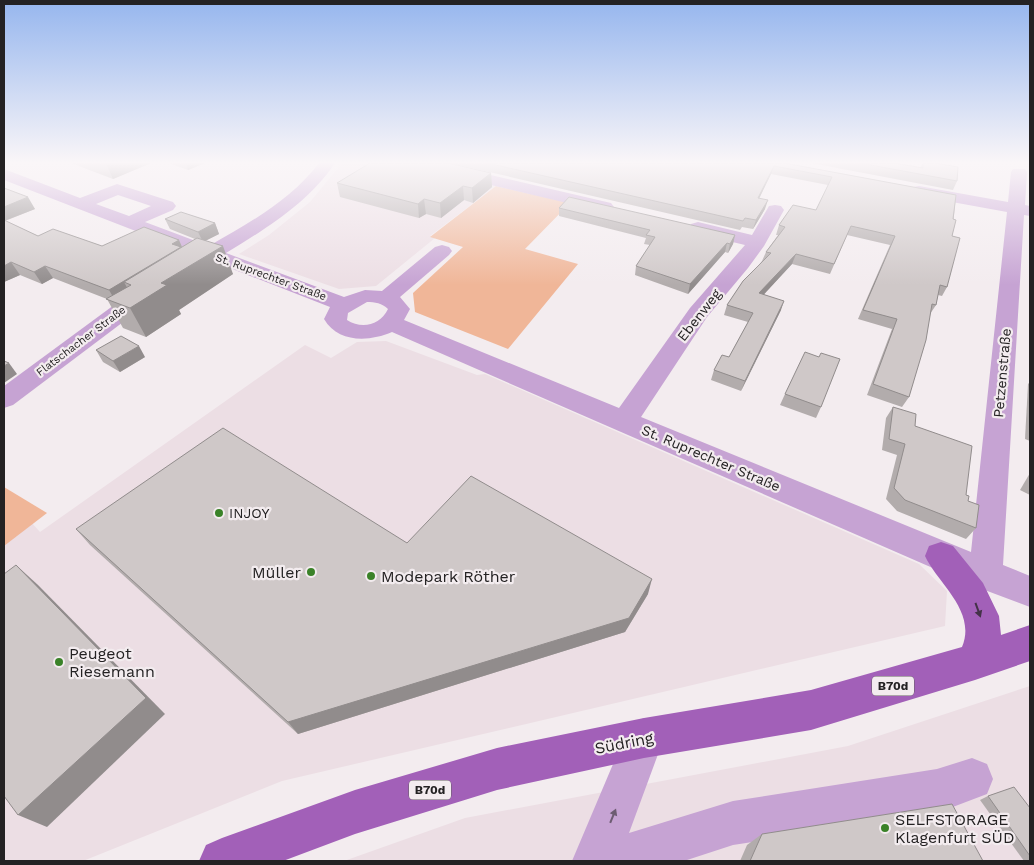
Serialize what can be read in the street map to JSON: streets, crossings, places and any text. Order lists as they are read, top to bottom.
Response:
{
  "streets": {
    "main road": ["B70d", "Südring"],
    "street": [
      "St. Ruprechter Straße",
      "Ebenweg",
      "Flatschacher Straße",
      "Petzenstraße"
    ]
  },
  "crossings": [
    ["St. Ruprechter Straße", "Ebenweg"],
    ["St. Ruprechter Straße", "Flatschacher Straße"],
    ["St. Ruprechter Straße", "Petzenstraße"]
  ],
  "places": [
    "INJOY",
    "Müller",
    "Modepark Röther",
    "Peugeot Riesemann",
    "SELFSTORAGE Klagenfurt SÜD"
  ]
}
